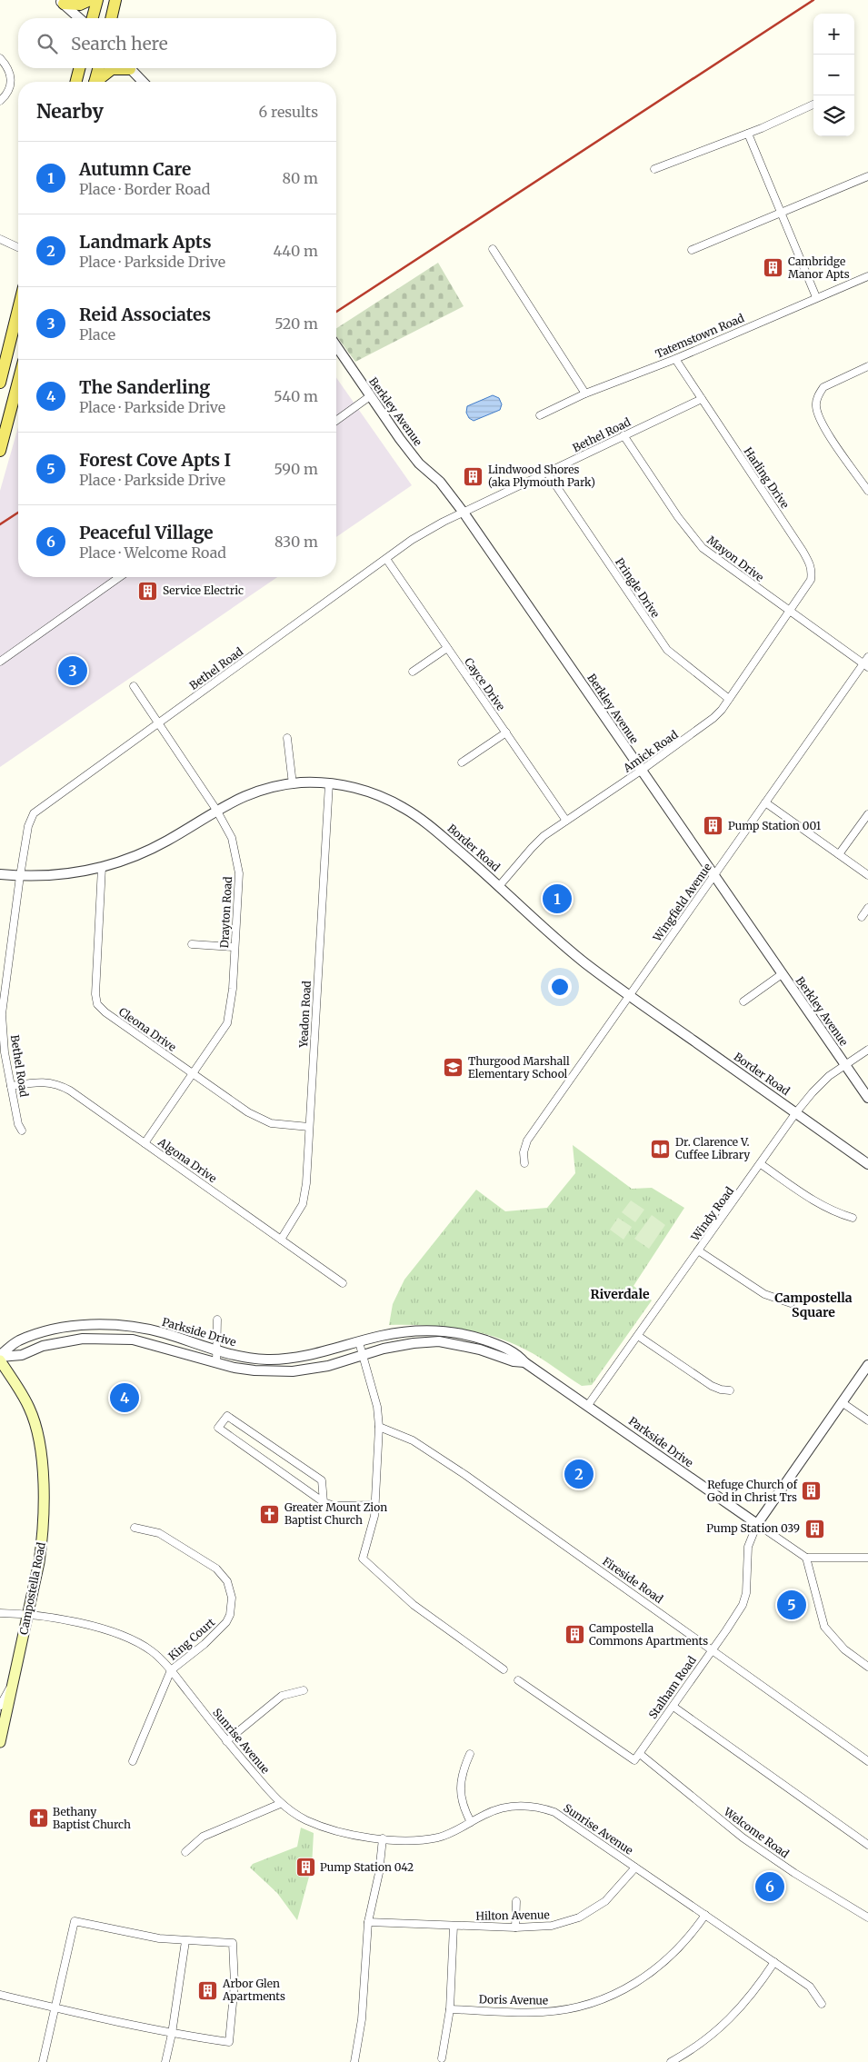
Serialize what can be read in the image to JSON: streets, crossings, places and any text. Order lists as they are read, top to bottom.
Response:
{
  "streets": {
    "main road": ["Campostella Road"],
    "street": [
      "Tatemstown Road",
      "Berkley Avenue",
      "Bethel Road",
      "Harling Drive",
      "Mayon Drive",
      "Pringle Drive",
      "Cayce Drive",
      "Amick Road",
      "Border Road",
      "Wingfield Avenue",
      "Drayton Road",
      "Yeadon Road",
      "Cleona Drive",
      "Algona Drive",
      "Windy Road",
      "Parkside Drive",
      "Fireside Road",
      "King Court",
      "Stalham Road",
      "Sunrise Avenue",
      "Welcome Road",
      "Hilton Avenue",
      "Doris Avenue"
    ]
  },
  "crossings": [
    ["Tatemstown Road", "Harling Drive"],
    ["Berkley Avenue", "Bethel Road"],
    ["Berkley Avenue", "Amick Road"],
    ["Berkley Avenue", "Wingfield Avenue"],
    ["Berkley Avenue", "Windy Road"],
    ["Bethel Road", "Harling Drive"],
    ["Bethel Road", "Mayon Drive"],
    ["Bethel Road", "Pringle Drive"],
    ["Bethel Road", "Cayce Drive"],
    ["Bethel Road", "Border Road"],
    ["Bethel Road", "Drayton Road"],
    ["Bethel Road", "Algona Drive"],
    ["Harling Drive", "Mayon Drive"],
    ["Harling Drive", "Amick Road"],
    ["Mayon Drive", "Amick Road"],
    ["Mayon Drive", "Wingfield Avenue"],
    ["Pringle Drive", "Amick Road"],
    ["Cayce Drive", "Amick Road"],
    ["Amick Road", "Border Road"],
    ["Border Road", "Wingfield Avenue"],
    ["Border Road", "Drayton Road"],
    ["Border Road", "Yeadon Road"],
    ["Border Road", "Cleona Drive"],
    ["Border Road", "Windy Road"],
    ["Drayton Road", "Cleona Drive"],
    ["Drayton Road", "Algona Drive"],
    ["Yeadon Road", "Cleona Drive"],
    ["Yeadon Road", "Algona Drive"],
    ["Windy Road", "Parkside Drive"],
    ["Parkside Drive", "Stalham Road"],
    ["Fireside Road", "Stalham Road"],
    ["Campostella Road", "Sunrise Avenue"],
    ["King Court", "Sunrise Avenue"],
    ["Stalham Road", "Welcome Road"],
    ["Sunrise Avenue", "Hilton Avenue"],
    ["Sunrise Avenue", "Doris Avenue"]
  ],
  "districts": ["Riverdale", "Campostella Square"],
  "places": {
    "building": [
      "Cambridge Manor Apts",
      "Lindwood Shores (aka Plymouth Park)",
      "Service Electric",
      "Pump Station 001",
      "Refuge Church of God in Christ Trs",
      "Pump Station 039",
      "Campostella Commons Apartments",
      "Pump Station 042",
      "Arbor Glen Apartments"
    ],
    "school or university": ["Thurgood Marshall Elementary School"],
    "library": ["Dr. Clarence V. Cuffee Library"],
    "church": ["Greater Mount Zion Baptist Church", "Bethany Baptist Church"]
  },
  "page": {
    "map_buttons": ["+", "−"],
    "search": "Search here",
    "heading": ["Nearby", "6 results"],
    "list": [
      {
        "mark": "1",
        "name": "Autumn Care",
        "note": "Place · Border Road",
        "value": "80 m"
      },
      {
        "mark": "2",
        "name": "Landmark Apts",
        "note": "Place · Parkside Drive",
        "value": "440 m"
      },
      {
        "mark": "3",
        "name": "Reid Associates",
        "note": "Place",
        "value": "520 m"
      },
      {
        "mark": "4",
        "name": "The Sanderling",
        "note": "Place · Parkside Drive",
        "value": "540 m"
      },
      {
        "mark": "5",
        "name": "Forest Cove Apts I",
        "note": "Place · Parkside Drive",
        "value": "590 m"
      },
      {
        "mark": "6",
        "name": "Peaceful Village",
        "note": "Place · Welcome Road",
        "value": "830 m"
      }
    ],
    "pins": [
      "3",
      "1",
      "4",
      "2",
      "5",
      "6"
    ]
  }
}
